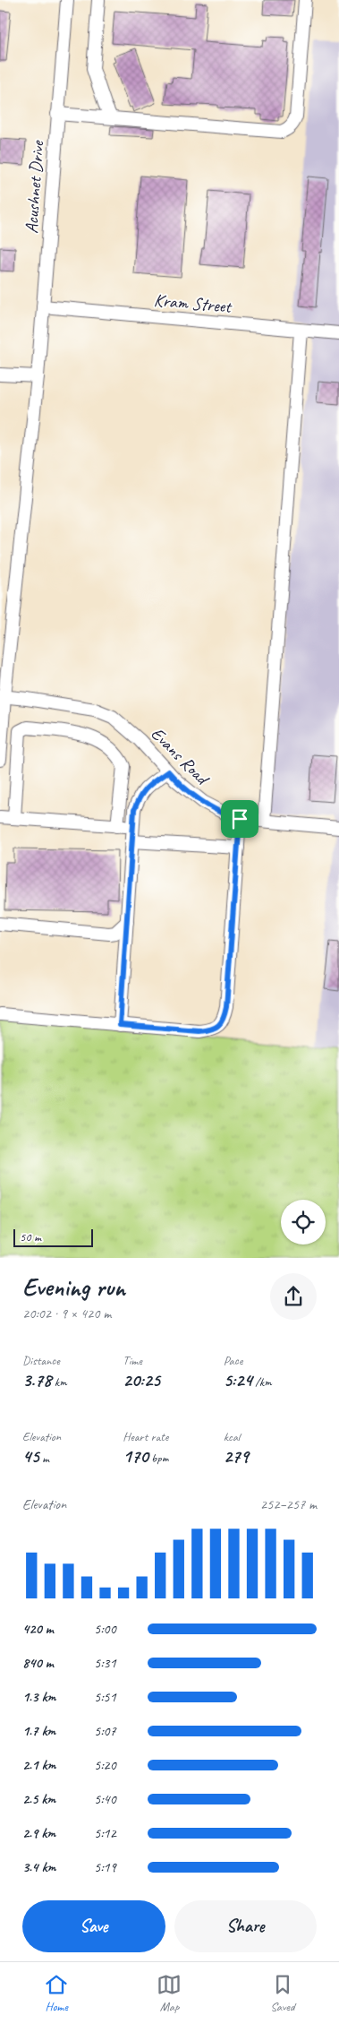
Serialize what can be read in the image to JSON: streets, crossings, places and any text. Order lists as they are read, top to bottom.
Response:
{
  "streets": {
    "street": ["Acushnet Drive", "Kram Street", "Evans Road"]
  },
  "crossings": [
    ["Acushnet Drive", "Kram Street"],
    ["Acushnet Drive", "Evans Road"]
  ],
  "scale_bar": "50 m",
  "page": {
    "scale": "50 m",
    "heading": ["Evening run", "20:02 · 9 × 420 m"],
    "stats": [
      ["Distance", "3.78 km"],
      ["Time", "20:25"],
      ["Pace", "5:24 /km"],
      ["Elevation", "45 m"],
      ["Heart rate", "170 bpm"],
      ["kcal", "279"]
    ],
    "chart": ["Elevation", "252–257 m"],
    "list": [
      {
        "name": "420 m",
        "note": "5:00"
      },
      {
        "name": "840 m",
        "note": "5:31"
      },
      {
        "name": "1.3 km",
        "note": "5:51"
      },
      {
        "name": "1.7 km",
        "note": "5:07"
      },
      {
        "name": "2.1 km",
        "note": "5:20"
      },
      {
        "name": "2.5 km",
        "note": "5:40"
      },
      {
        "name": "2.9 km",
        "note": "5:12"
      },
      {
        "name": "3.4 km",
        "note": "5:19"
      }
    ],
    "buttons": ["Save", "Share"],
    "tabs": ["Home", "Map", "Saved"]
  }
}
